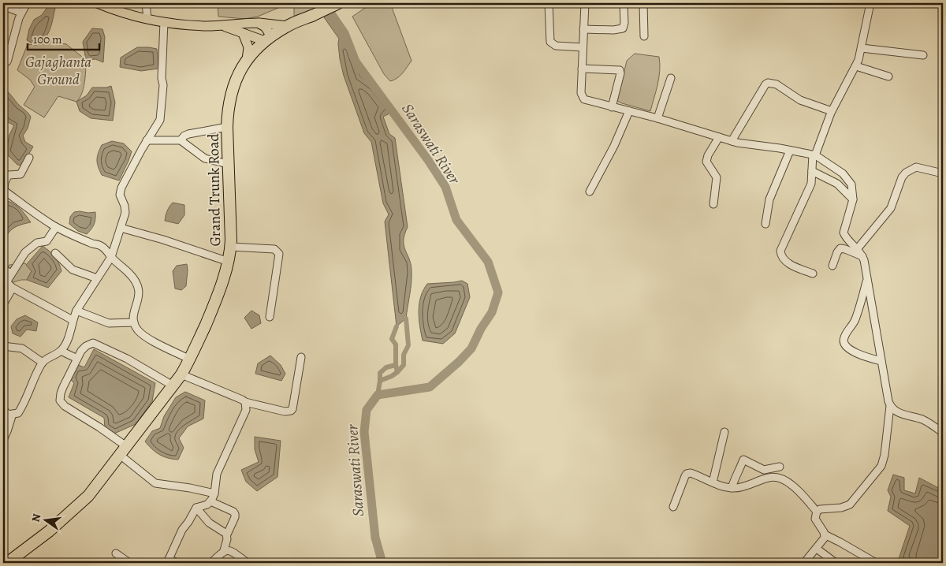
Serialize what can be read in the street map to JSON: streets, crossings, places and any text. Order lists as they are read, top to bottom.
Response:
{
  "streets": {
    "highway": ["Grand Trunk Road"]
  },
  "water": ["Saraswati River"],
  "parks": ["Gajaghanta Ground"],
  "scale_bar": "100 m",
  "north": "left"
}
